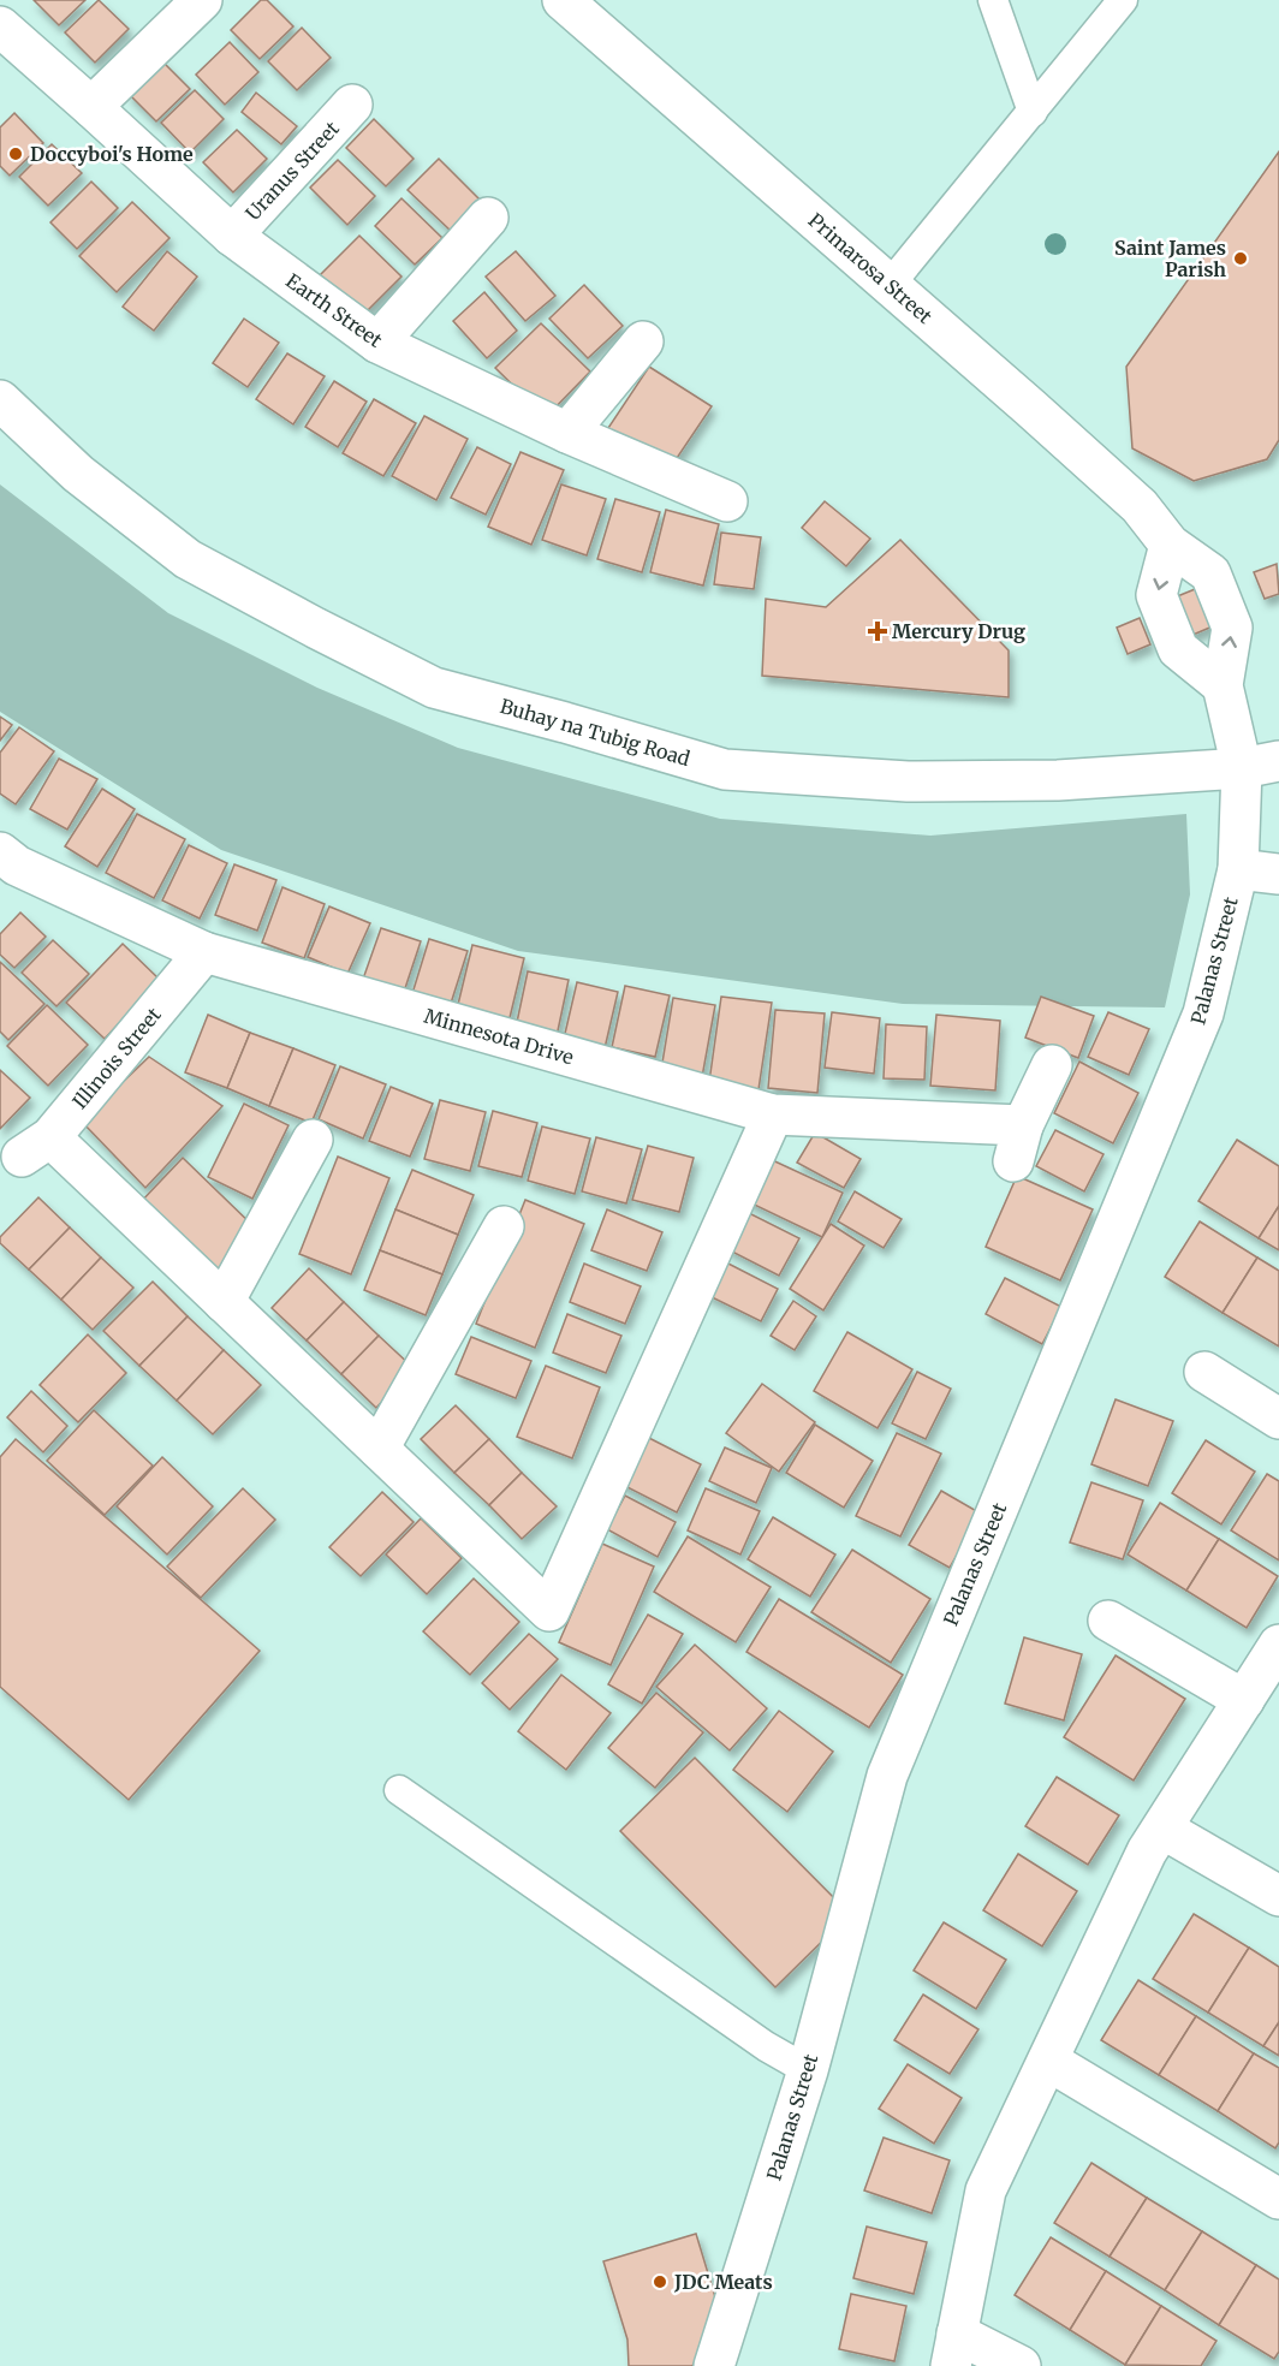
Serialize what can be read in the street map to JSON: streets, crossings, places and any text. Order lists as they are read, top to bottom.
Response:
{
  "streets": {
    "street": [
      "Uranus Street",
      "Primarosa Street",
      "Earth Street",
      "Buhay na Tubig Road",
      "Palanas Street",
      "Minnesota Drive",
      "Illinois Street"
    ]
  },
  "crossings": [
    ["Uranus Street", "Earth Street"],
    ["Primarosa Street", "Buhay na Tubig Road"],
    ["Primarosa Street", "Palanas Street"],
    ["Buhay na Tubig Road", "Palanas Street"],
    ["Minnesota Drive", "Illinois Street"]
  ],
  "places": {
    "other": ["Doccyboi's Home", "Saint James Parish", "JDC Meats"],
    "health": ["Mercury Drug"]
  }
}
